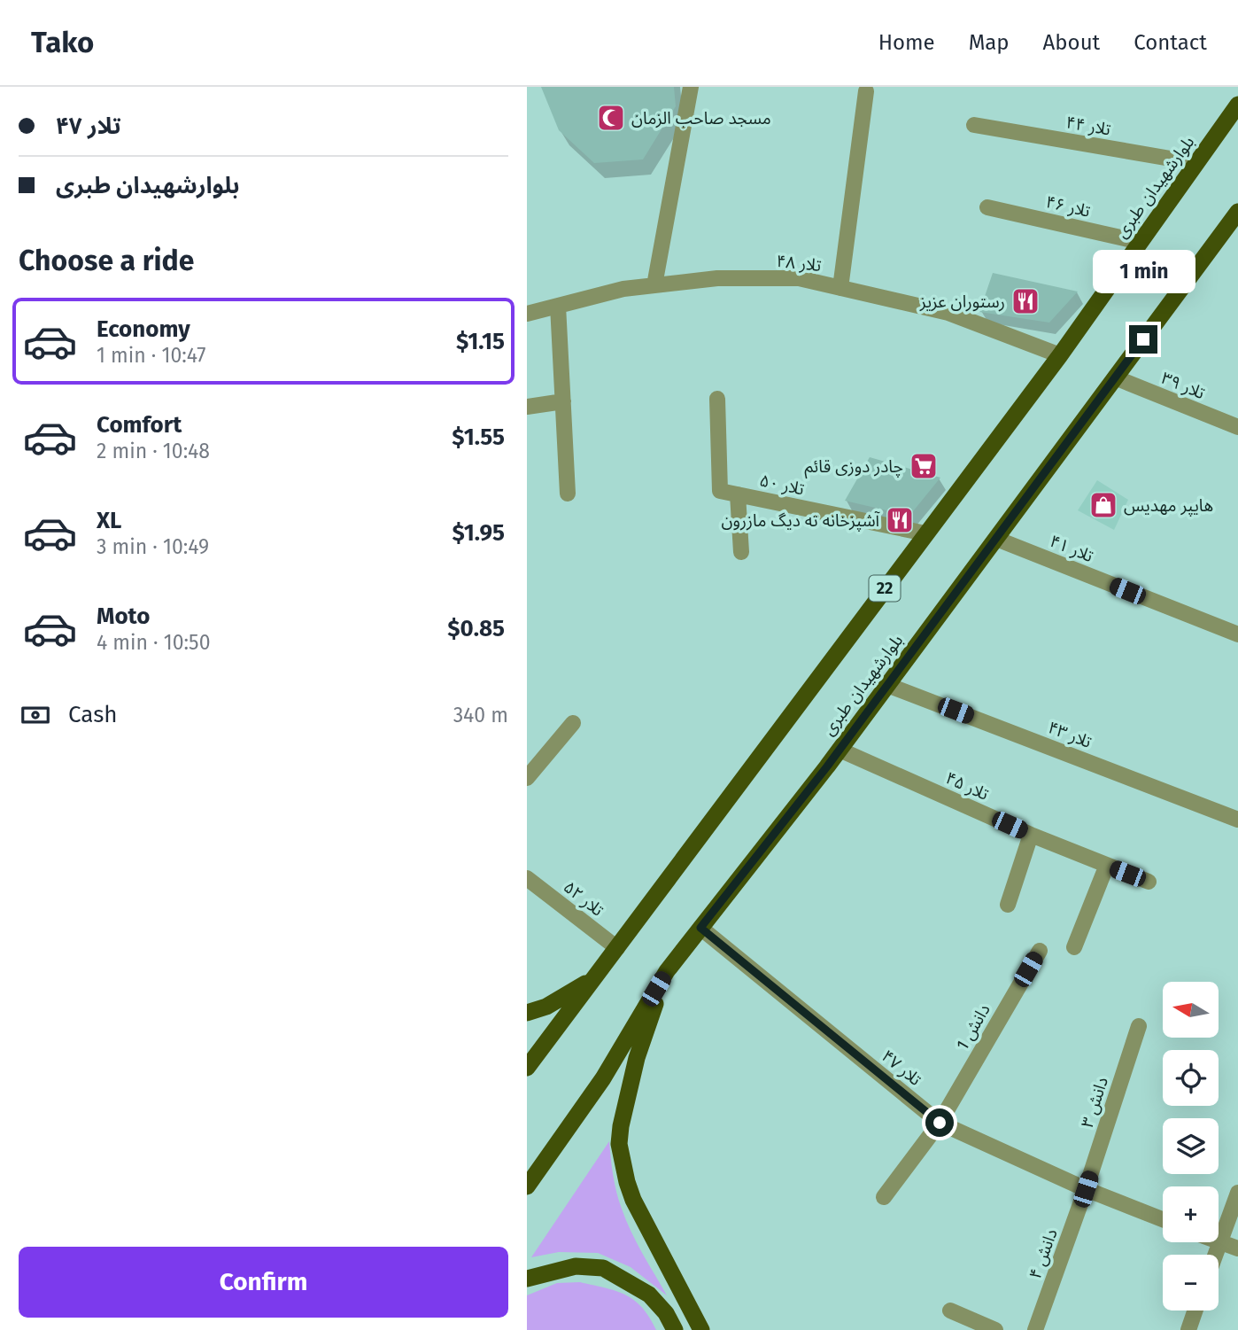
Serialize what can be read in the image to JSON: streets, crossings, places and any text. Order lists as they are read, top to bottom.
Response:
{
  "streets": {
    "highway": ["بلوارشهیدان طبری", "22"],
    "street": [
      "تلار ۴۴",
      "تلار ۴۶",
      "تلار ۴۸",
      "تلار ۳۹",
      "تلار ۵۰",
      "تلار ۴۱",
      "تلار ۴۳",
      "تلار ۴۵",
      "تلار ۵۲",
      "دانش 1",
      "تلار ۴۷",
      "دانش ۳",
      "دانش ۴"
    ]
  },
  "crossings": [
    ["تلار ۴۴", "بلوارشهیدان طبری"],
    ["بلوارشهیدان طبری", "تلار ۴۶"],
    ["بلوارشهیدان طبری", "تلار ۴۸"],
    ["بلوارشهیدان طبری", "تلار ۳۹"],
    ["بلوارشهیدان طبری", "تلار ۵۰"],
    ["بلوارشهیدان طبری", "تلار ۴۱"],
    ["بلوارشهیدان طبری", "تلار ۴۳"],
    ["بلوارشهیدان طبری", "تلار ۴۵"],
    ["بلوارشهیدان طبری", "تلار ۵۲"],
    ["بلوارشهیدان طبری", "تلار ۴۷"],
    ["دانش 1", "تلار ۴۷"],
    ["تلار ۴۷", "دانش ۳"],
    ["تلار ۴۷", "دانش ۴"],
    ["دانش ۳", "دانش ۴"]
  ],
  "places": {
    "mosque": ["مسجد صاحب الزمان"],
    "restaurant": ["رستوران عزیز", "آشپزخانه ته دیگ مازرون"],
    "supermarket": ["چادر دوزی قائم"],
    "shop": ["هایپر مهدیس"]
  },
  "north": "left",
  "page": {
    "header": "Tako",
    "nav": [
      "Home",
      "Map",
      "About",
      "Contact"
    ],
    "banner": ["تلار ۴۷", "بلوارشهیدان طبری"],
    "heading": "Choose a ride",
    "bubble": "1 min",
    "list": [
      {
        "name": "Economy",
        "note": "1 min · 10:47",
        "value": "$1.15"
      },
      {
        "name": "Comfort",
        "note": "2 min · 10:48",
        "value": "$1.55"
      },
      {
        "name": "XL",
        "note": "3 min · 10:49",
        "value": "$1.95"
      },
      {
        "name": "Moto",
        "note": "4 min · 10:50",
        "value": "$0.85"
      }
    ],
    "pay": ["Cash", "340 m"],
    "map_buttons": ["+", "−"],
    "buttons": "Confirm"
  }
}
